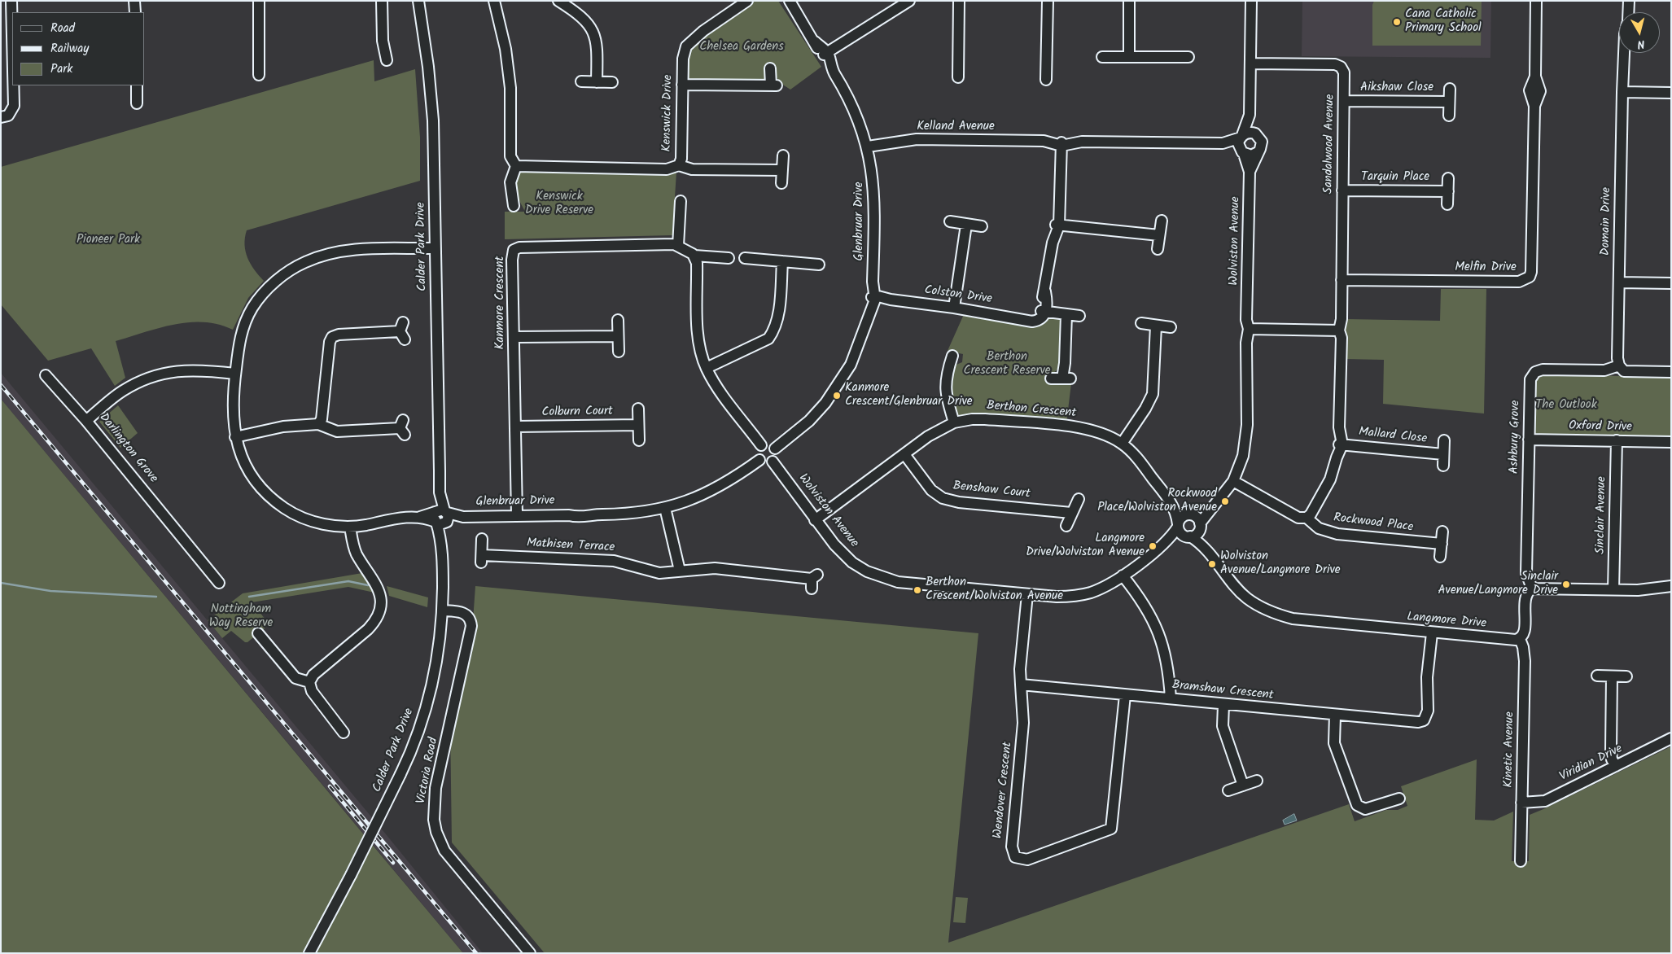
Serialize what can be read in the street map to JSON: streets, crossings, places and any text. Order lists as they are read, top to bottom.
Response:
{
  "streets": {
    "street": [
      "Aikshaw Close",
      "Kenswick Drive",
      "Kelland Avenue",
      "Sandalwood Avenue",
      "Tarquin Place",
      "Glenbruar Drive",
      "Domain Drive",
      "Wolviston Avenue",
      "Calder Park Drive",
      "Melfin Drive",
      "Colston Drive",
      "Kanmore Crescent",
      "Berthon Crescent",
      "Colburn Court",
      "Oxford Drive",
      "Mallard Close",
      "Ashbury Grove",
      "Darlington Grove",
      "Benshaw Court",
      "Sinclair Avenue",
      "Rockwood Place",
      "Mathisen Terrace",
      "Langmore Drive",
      "Bramshaw Crescent",
      "Kinetic Avenue",
      "Viridian Drive",
      "Victoria Road",
      "Wendover Crescent"
    ]
  },
  "crossings": [
    ["Aikshaw Close", "Sandalwood Avenue"],
    ["Kelland Avenue", "Glenbruar Drive"],
    ["Kelland Avenue", "Wolviston Avenue"],
    ["Sandalwood Avenue", "Tarquin Place"],
    ["Sandalwood Avenue", "Melfin Drive"],
    ["Sandalwood Avenue", "Mallard Close"],
    ["Sandalwood Avenue", "Rockwood Place"],
    ["Glenbruar Drive", "Wolviston Avenue"],
    ["Glenbruar Drive", "Calder Park Drive"],
    ["Glenbruar Drive", "Colston Drive"],
    ["Glenbruar Drive", "Kanmore Crescent"],
    ["Domain Drive", "Ashbury Grove"],
    ["Wolviston Avenue", "Berthon Crescent"],
    ["Wolviston Avenue", "Langmore Drive"],
    ["Calder Park Drive", "Victoria Road"],
    ["Kanmore Crescent", "Colburn Court"],
    ["Berthon Crescent", "Benshaw Court"],
    ["Berthon Crescent", "Langmore Drive"],
    ["Oxford Drive", "Ashbury Grove"],
    ["Oxford Drive", "Sinclair Avenue"],
    ["Langmore Drive", "Bramshaw Crescent"],
    ["Langmore Drive", "Kinetic Avenue"],
    ["Bramshaw Crescent", "Wendover Crescent"],
    ["Kinetic Avenue", "Viridian Drive"]
  ],
  "parks": [
    "Chelsea Gardens",
    "Kenswick Drive Reserve",
    "Pioneer Park",
    "Berthon Crescent Reserve",
    "The Outlook",
    "Nottingham Way Reserve"
  ],
  "places": [
    "Cana Catholic Primary School",
    "Kanmore Crescent/Glenbruar Drive",
    "Rockwood Place/Wolviston Avenue",
    "Langmore Drive/Wolviston Avenue",
    "Wolviston Avenue/Langmore Drive",
    "Sinclair Avenue/Langmore Drive",
    "Berthon Crescent/Wolviston Avenue"
  ],
  "legend": ["Road", "Railway", "Park"],
  "north": "bottom"
}
